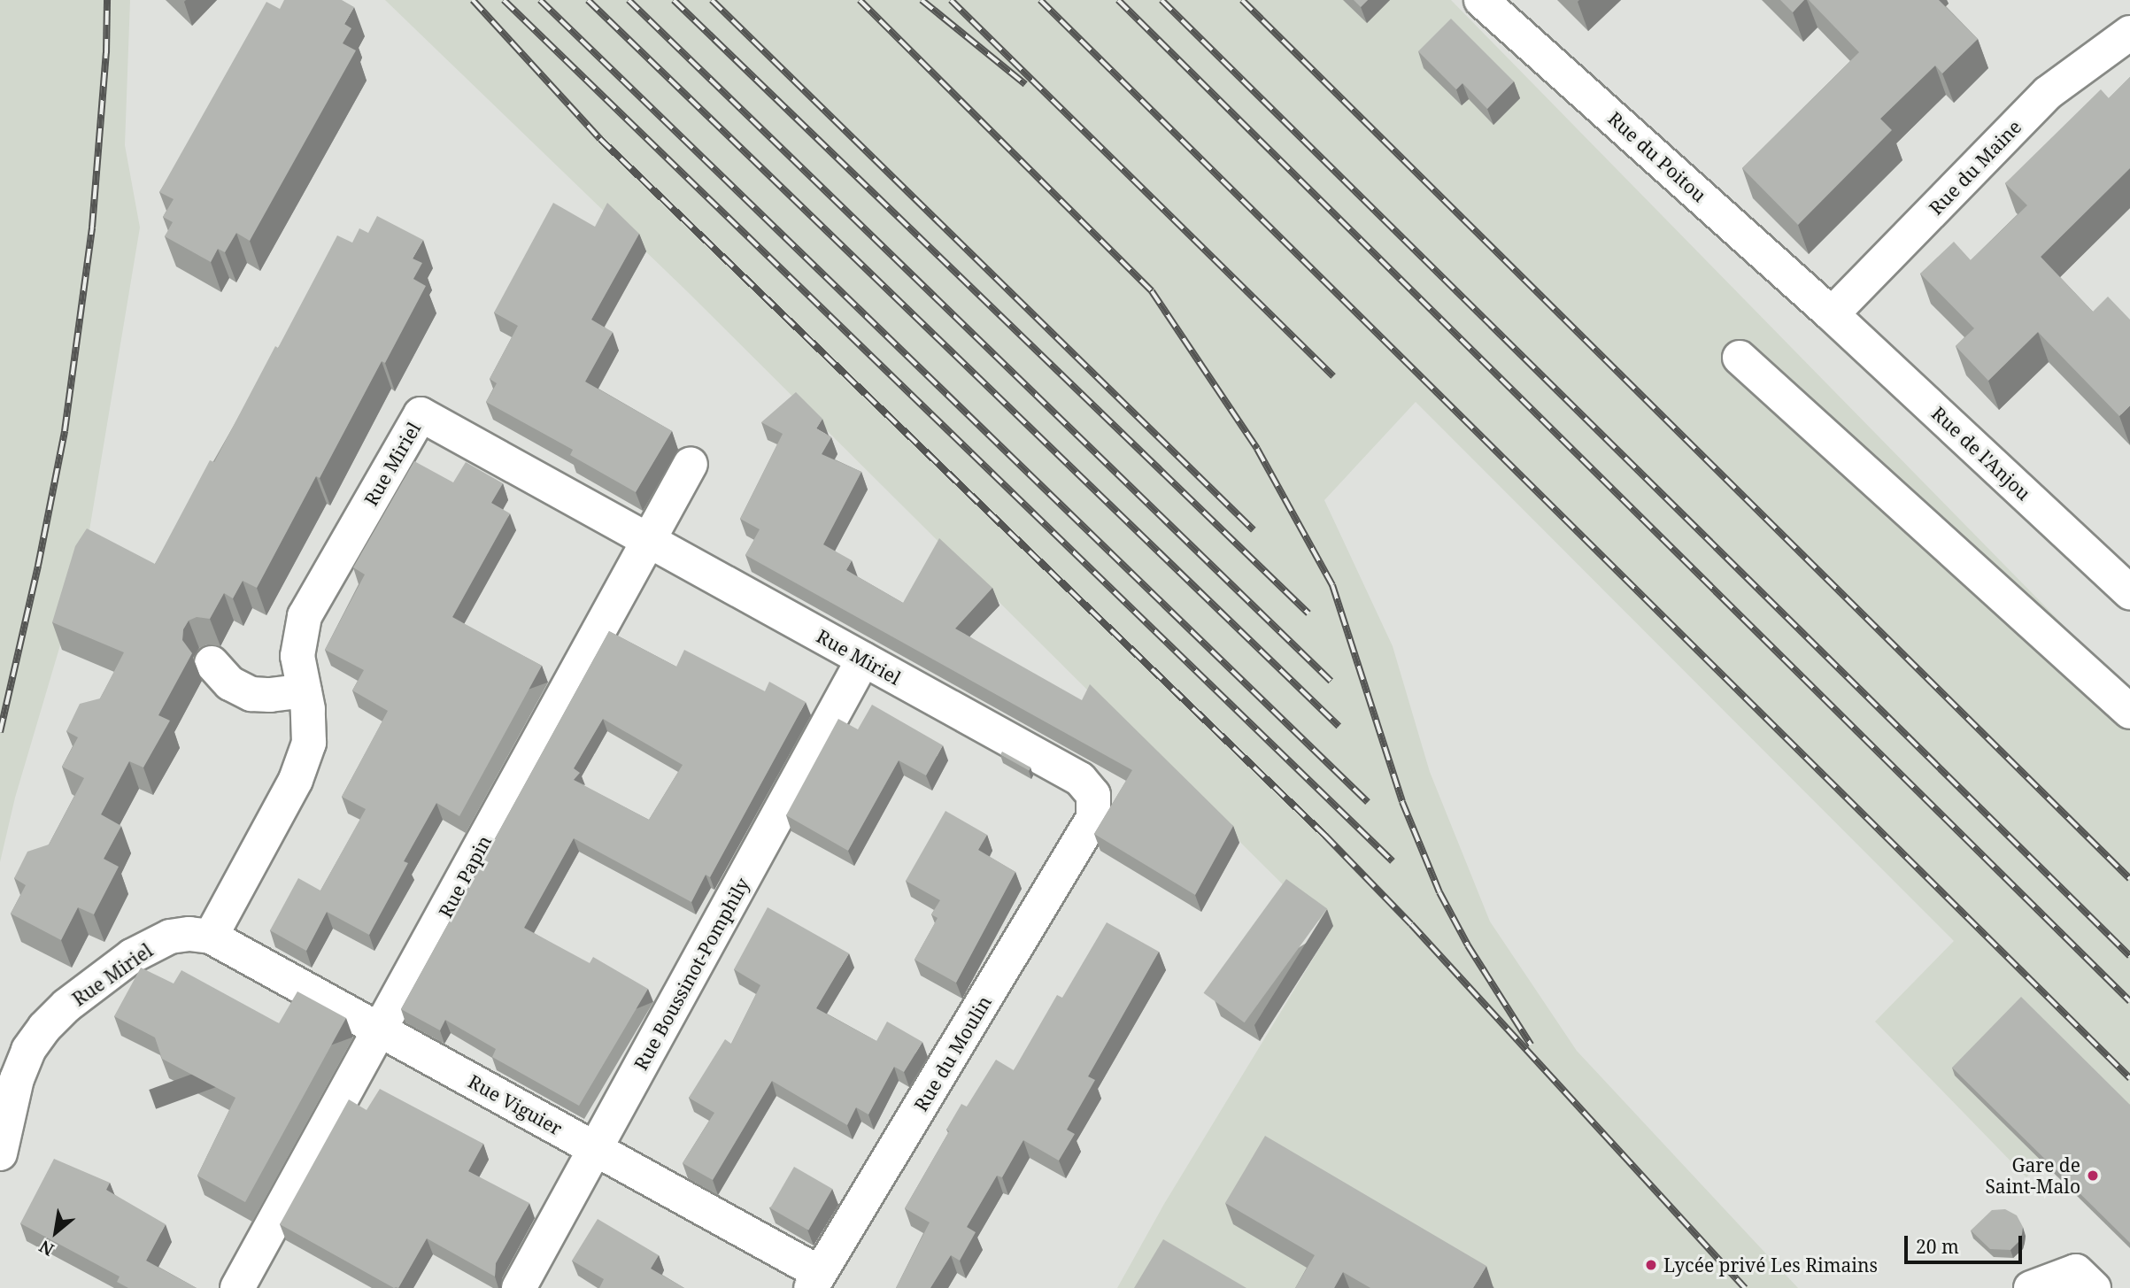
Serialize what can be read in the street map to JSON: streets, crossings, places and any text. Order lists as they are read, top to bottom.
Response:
{
  "streets": {
    "street": [
      "Rue du Poitou",
      "Rue du Maine",
      "Rue de l'Anjou",
      "Rue Miriel",
      "Rue Papin",
      "Rue Boussinot-Pomphily",
      "Rue du Moulin",
      "Rue Viguier"
    ]
  },
  "crossings": [
    ["Rue du Poitou", "Rue du Maine"],
    ["Rue du Poitou", "Rue de l'Anjou"],
    ["Rue du Maine", "Rue de l'Anjou"],
    ["Rue Miriel", "Rue Papin"],
    ["Rue Miriel", "Rue Boussinot-Pomphily"],
    ["Rue Miriel", "Rue du Moulin"],
    ["Rue Miriel", "Rue Viguier"],
    ["Rue Papin", "Rue Viguier"],
    ["Rue Boussinot-Pomphily", "Rue Viguier"],
    ["Rue du Moulin", "Rue Viguier"]
  ],
  "places": ["Gare de Saint-Malo", "Lycée privé Les Rimains"],
  "scale_bar": "20 m",
  "north": "bottom left"
}
